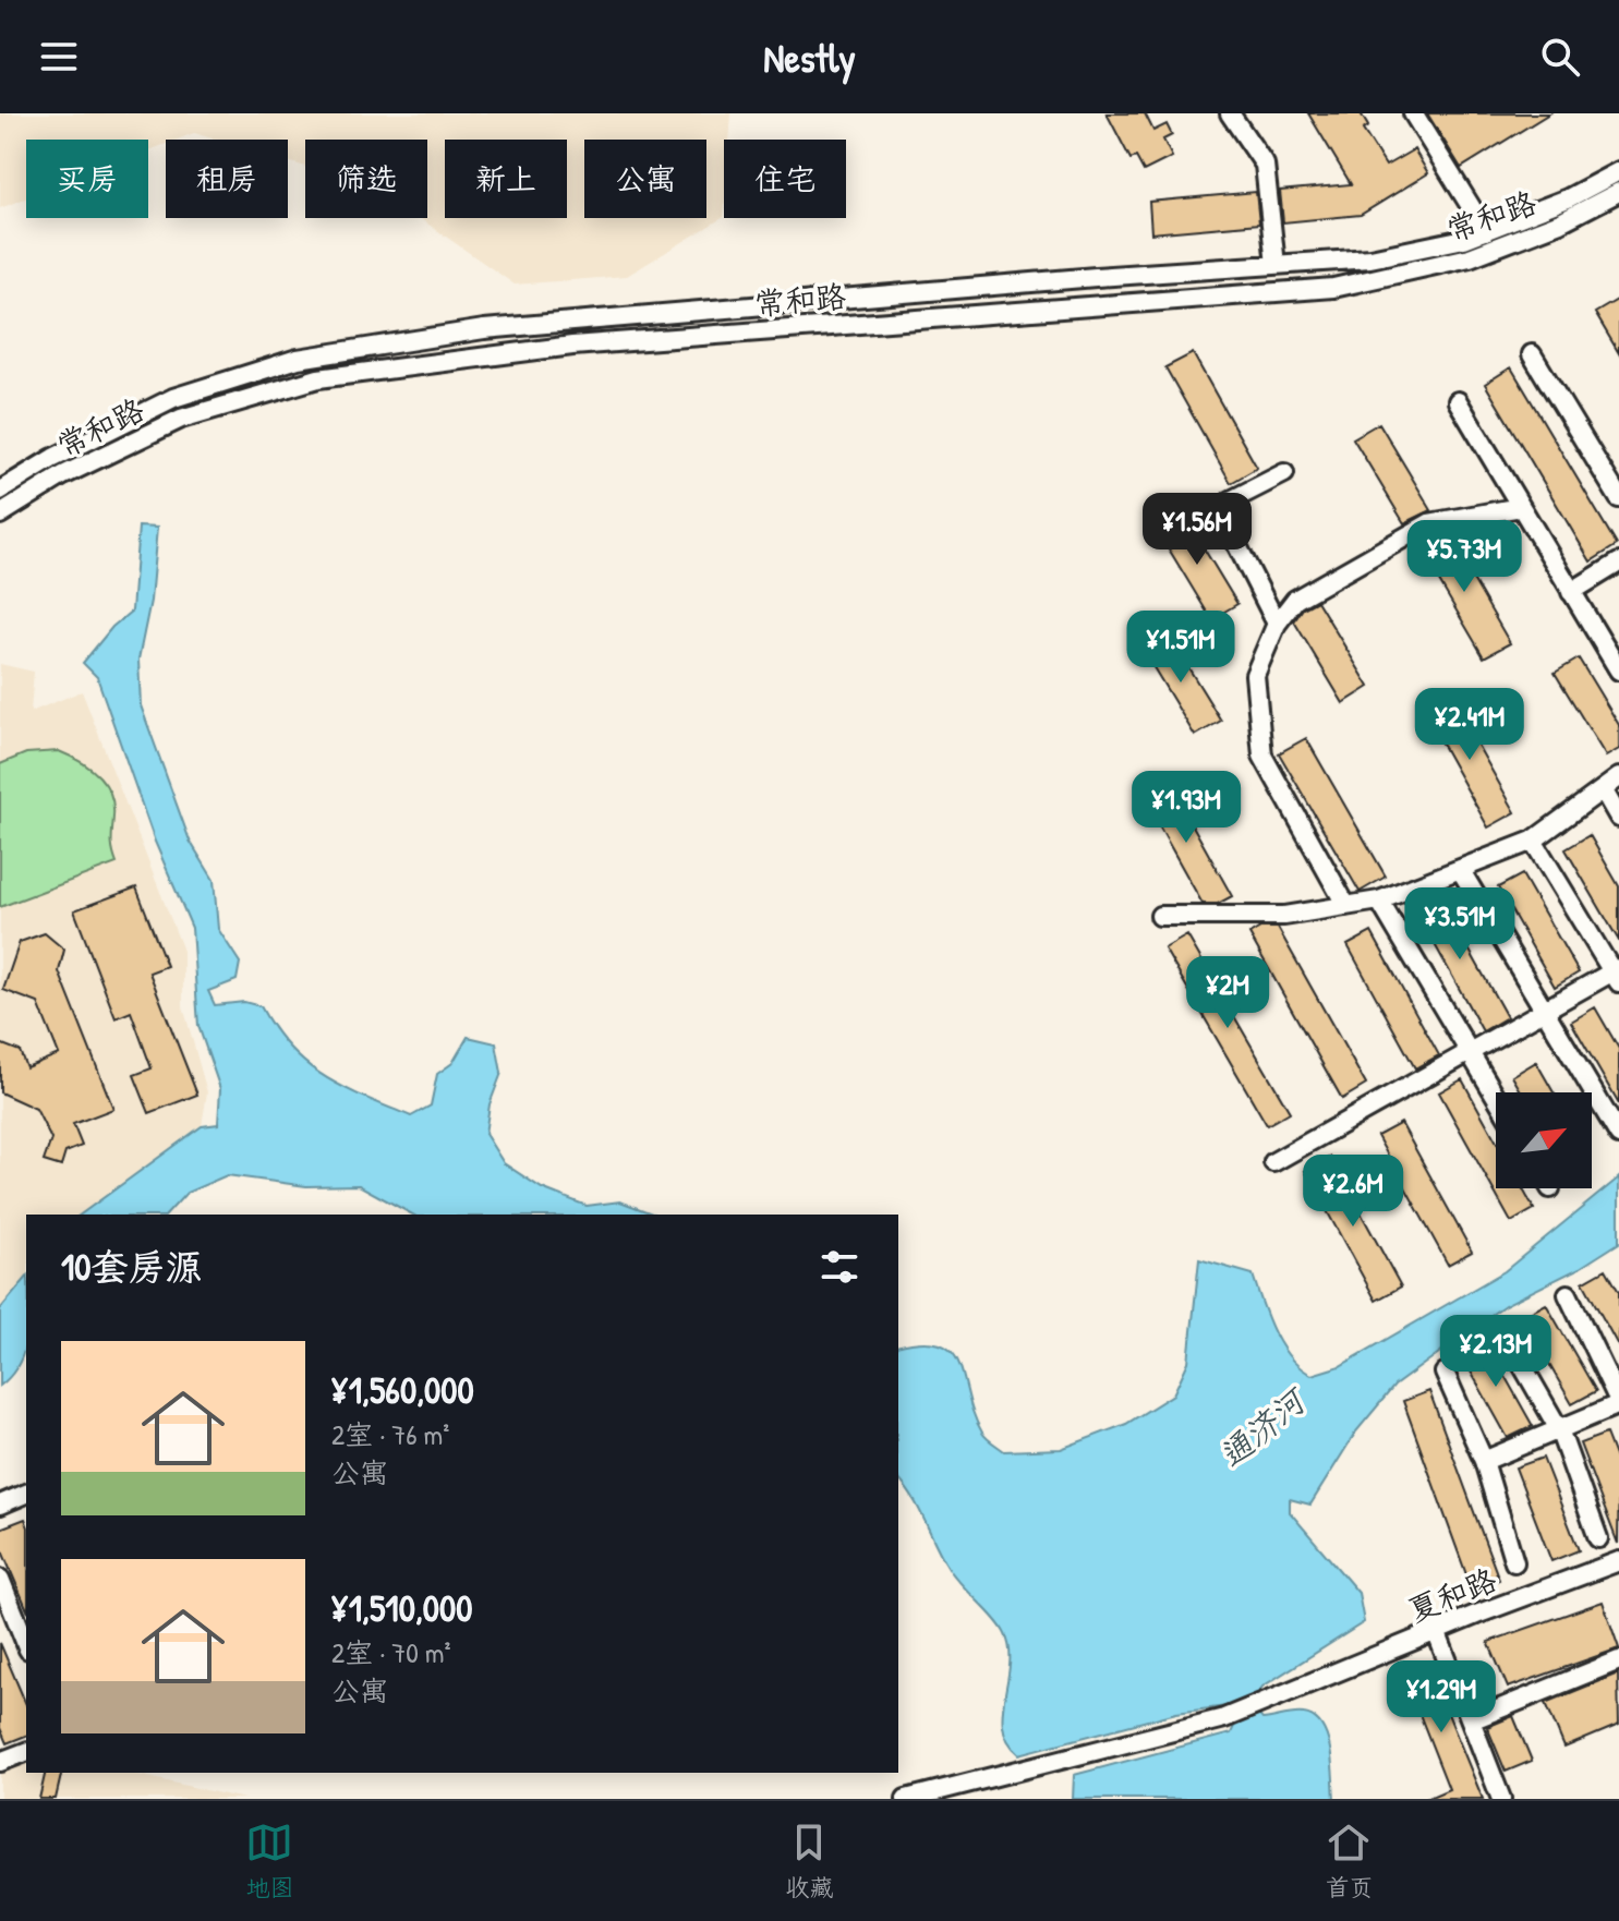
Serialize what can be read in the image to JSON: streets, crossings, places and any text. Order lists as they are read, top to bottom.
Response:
{
  "streets": {
    "street": ["常和路", "夏和路"]
  },
  "water": ["通济河"],
  "north": "top right",
  "page": {
    "header": "Nestly",
    "chip": [
      "买房",
      "租房",
      "筛选",
      "新上",
      "公寓",
      "住宅"
    ],
    "price": [
      "¥1.56M",
      "¥5.73M",
      "¥1.51M",
      "¥2.41M",
      "¥1.93M",
      "¥3.51M",
      "¥2M",
      "¥2.6M",
      "¥2.13M",
      "¥1.29M"
    ],
    "heading": "10套房源",
    "list": [
      {
        "name": "¥1,560,000",
        "note": "2室 · 76 m² · 公寓"
      },
      {
        "name": "¥1,510,000",
        "note": "2室 · 70 m² · 公寓"
      }
    ],
    "tabs": ["地图", "收藏", "首页"]
  }
}
